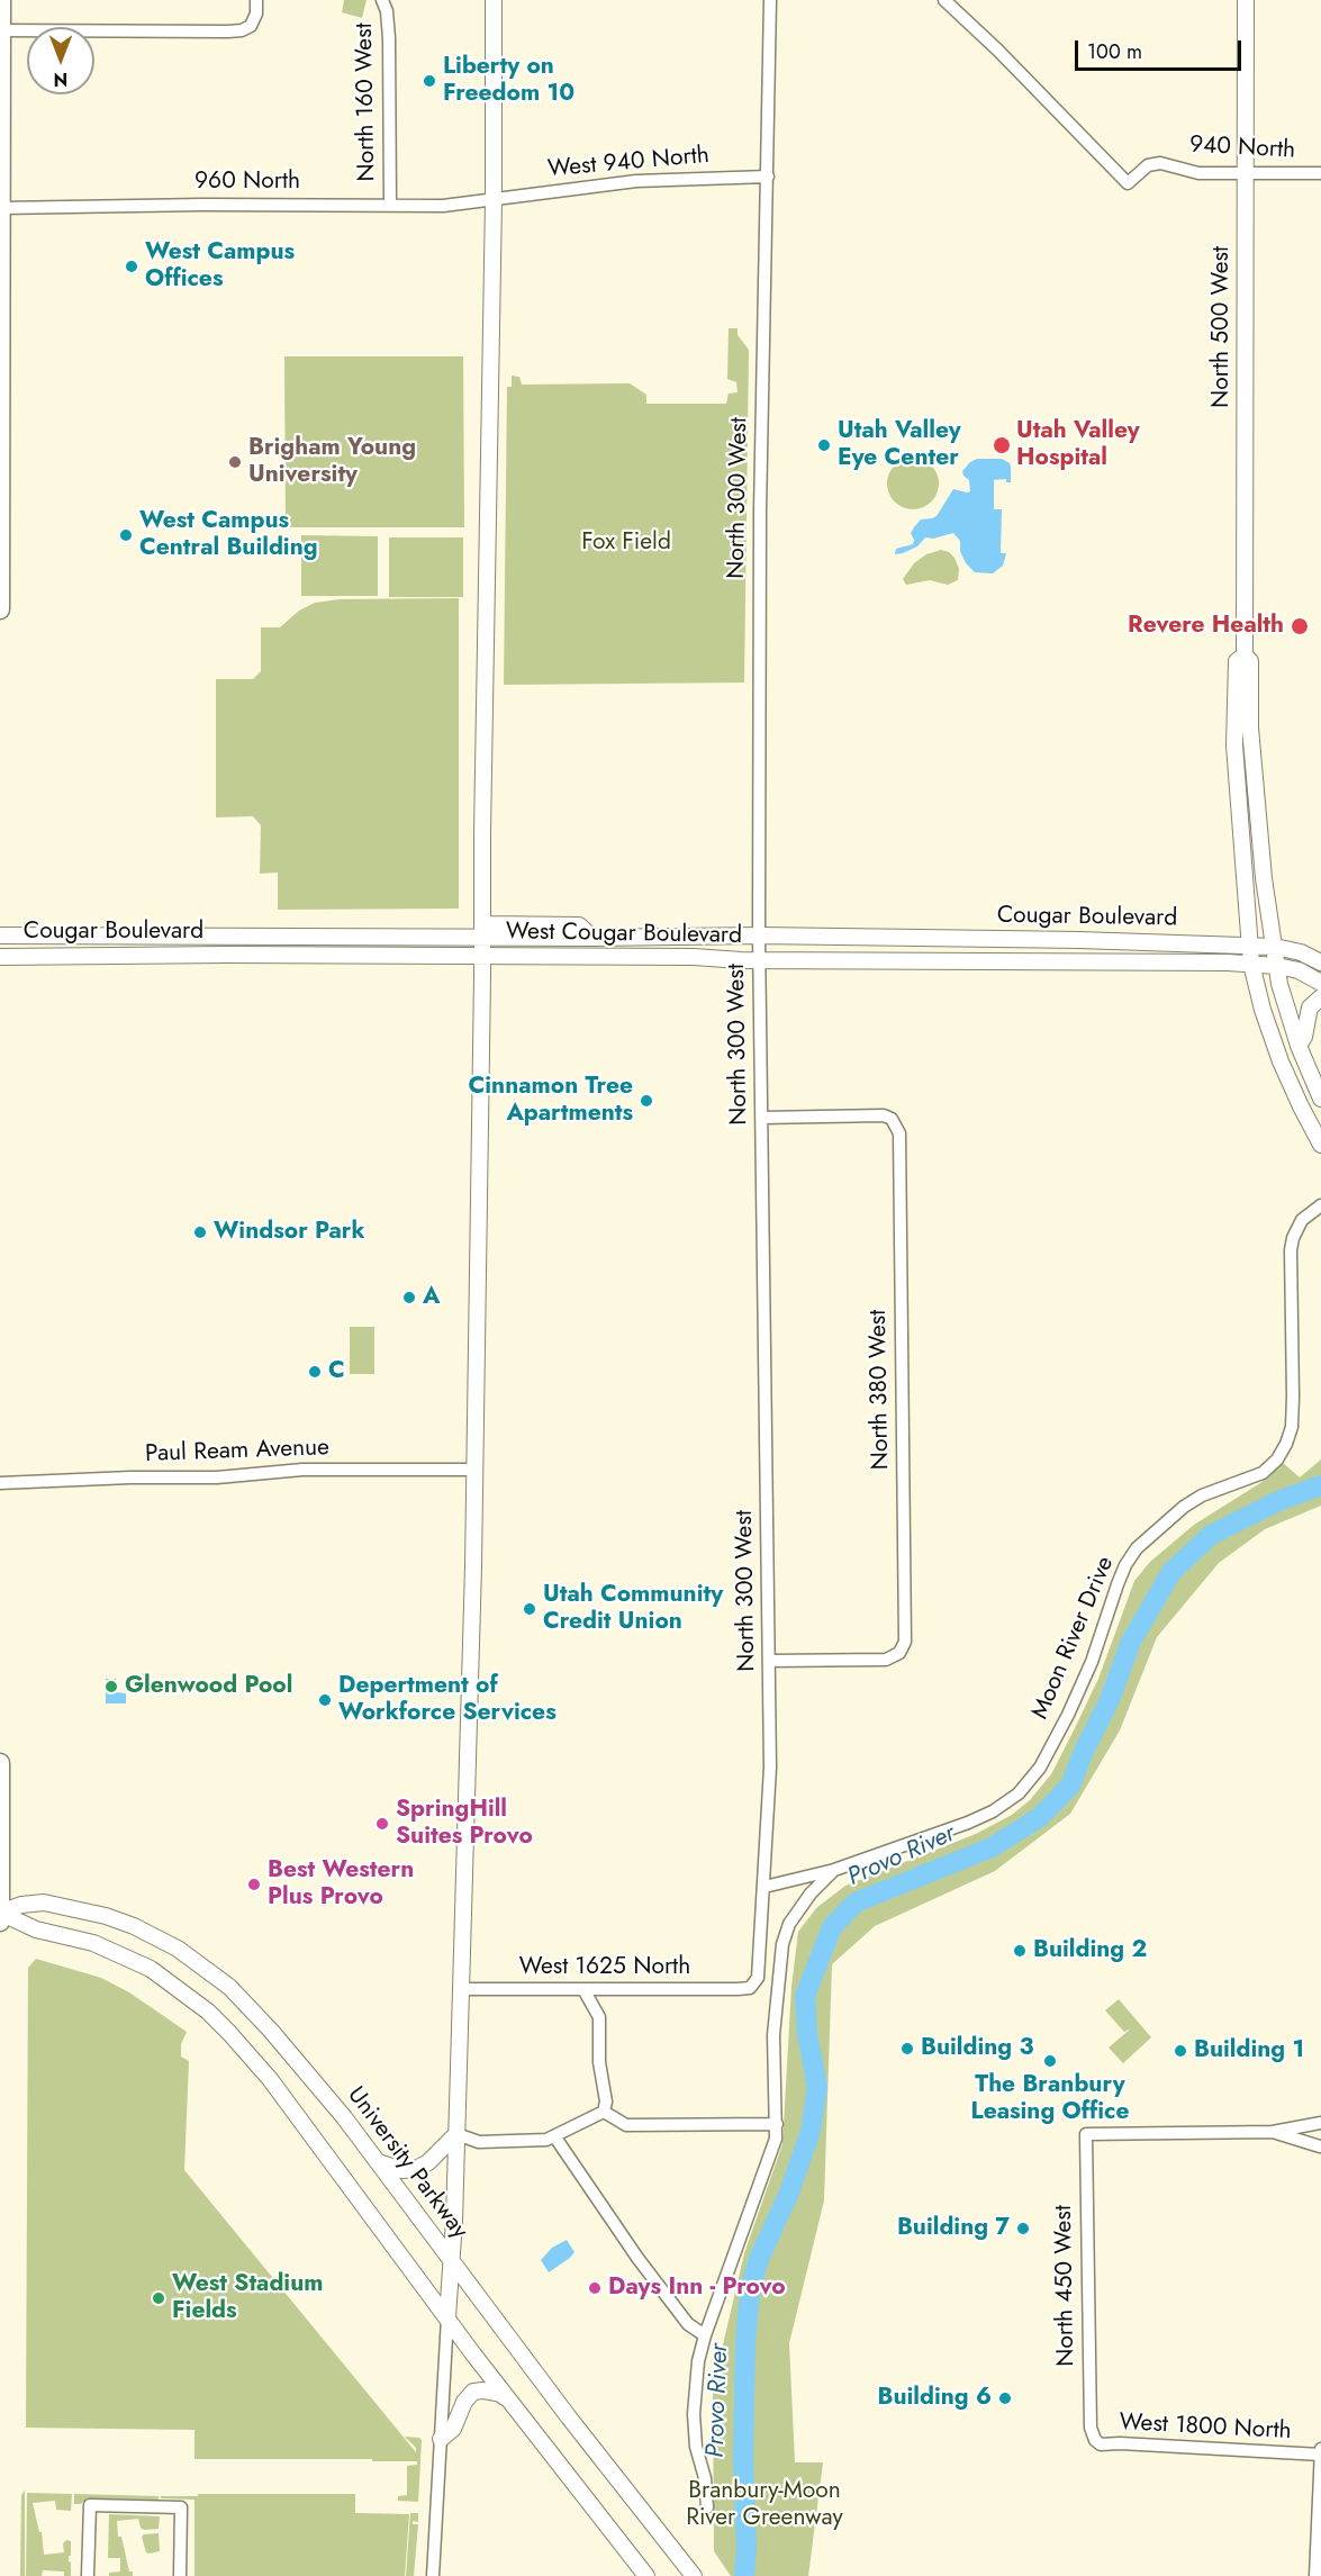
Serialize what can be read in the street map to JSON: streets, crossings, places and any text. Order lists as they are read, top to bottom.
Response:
{
  "streets": {
    "main road": [
      "North 500 West",
      "Cougar Boulevard",
      "West Cougar Boulevard",
      "University Parkway"
    ],
    "street": [
      "North 160 West",
      "940 North",
      "West 940 North",
      "960 North",
      "North 300 West",
      "North 380 West",
      "Paul Ream Avenue",
      "Moon River Drive",
      "West 1625 North",
      "North 450 West",
      "West 1800 North"
    ]
  },
  "crossings": [
    ["North 160 West", "960 North"],
    ["940 North", "North 500 West"],
    ["West 940 North", "960 North"],
    ["West 940 North", "North 300 West"],
    ["North 500 West", "Cougar Boulevard"],
    ["North 300 West", "West Cougar Boulevard"],
    ["North 300 West", "North 380 West"],
    ["North 300 West", "West 1625 North"],
    ["Cougar Boulevard", "West Cougar Boulevard"],
    ["North 450 West", "West 1800 North"]
  ],
  "water": ["Provo River"],
  "parks": ["Fox Field", "Branbury-Moon River Greenway"],
  "places": [
    "Liberty on Freedom 10",
    "West Campus Offices",
    "Utah Valley Eye Center",
    "Utah Valley Hospital",
    "Brigham Young University",
    "West Campus Central Building",
    "Revere Health",
    "Cinnamon Tree Apartments",
    "Windsor Park",
    "A",
    "C",
    "Utah Community Credit Union",
    "Glenwood Pool",
    "Depertment of Workforce Services",
    "SpringHill Suites Provo",
    "Best Western Plus Provo",
    "Building 2",
    "Building 3",
    "Building 1",
    "The Branbury Leasing Office",
    "Building 7",
    "Days Inn - Provo",
    "West Stadium Fields",
    "Building 6"
  ],
  "scale_bar": "100 m",
  "north": "bottom"
}
